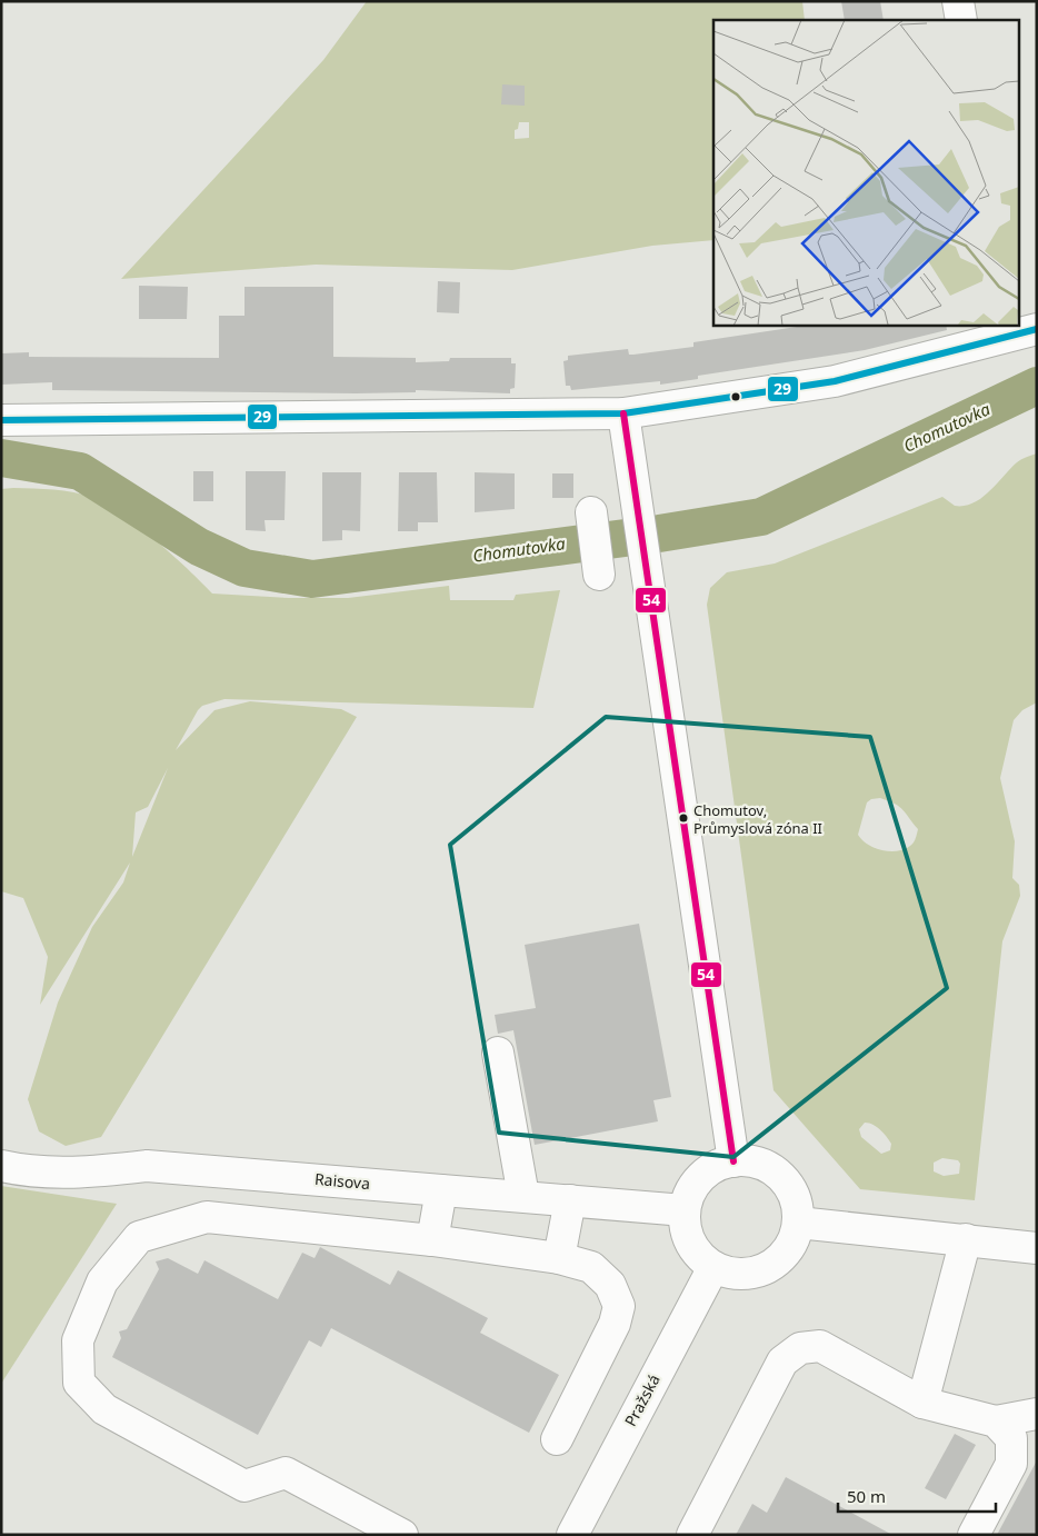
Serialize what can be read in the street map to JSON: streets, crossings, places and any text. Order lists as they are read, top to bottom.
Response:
{
  "streets": {
    "street": ["Raisova", "Pražská"]
  },
  "crossings": [
    ["Raisova", "Pražská"]
  ],
  "water": ["Chomutovka"],
  "places": ["Chomutov, Průmyslová zóna II"],
  "lines": ["transit line 29", "transit line 54"],
  "scale_bar": "50 m"
}
